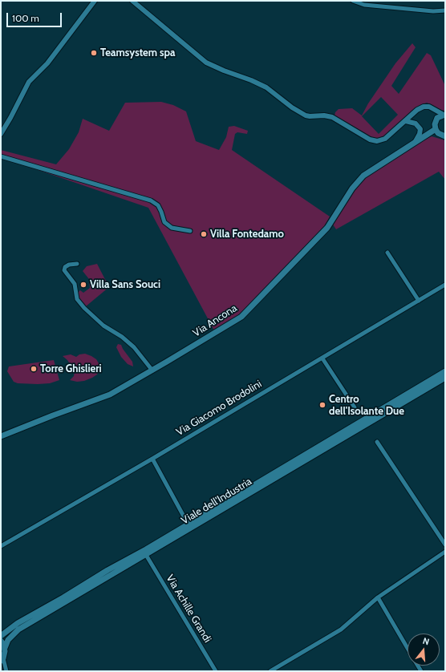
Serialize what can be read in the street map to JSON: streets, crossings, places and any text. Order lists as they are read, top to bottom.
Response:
{
  "streets": {
    "main road": ["Via Ancona", "Viale dell'Industria"],
    "street": ["Via Giacomo Brodolini", "Via Achille Grandi"]
  },
  "crossings": [
    ["Via Giacomo Brodolini", "Viale dell'Industria"],
    ["Viale dell'Industria", "Via Achille Grandi"]
  ],
  "places": [
    "Teamsystem spa",
    "Villa Fontedamo",
    "Villa Sans Souci",
    "Torre Ghislieri",
    "Centro dell'Isolante Due"
  ],
  "scale_bar": "100 m",
  "north": "top"
}
